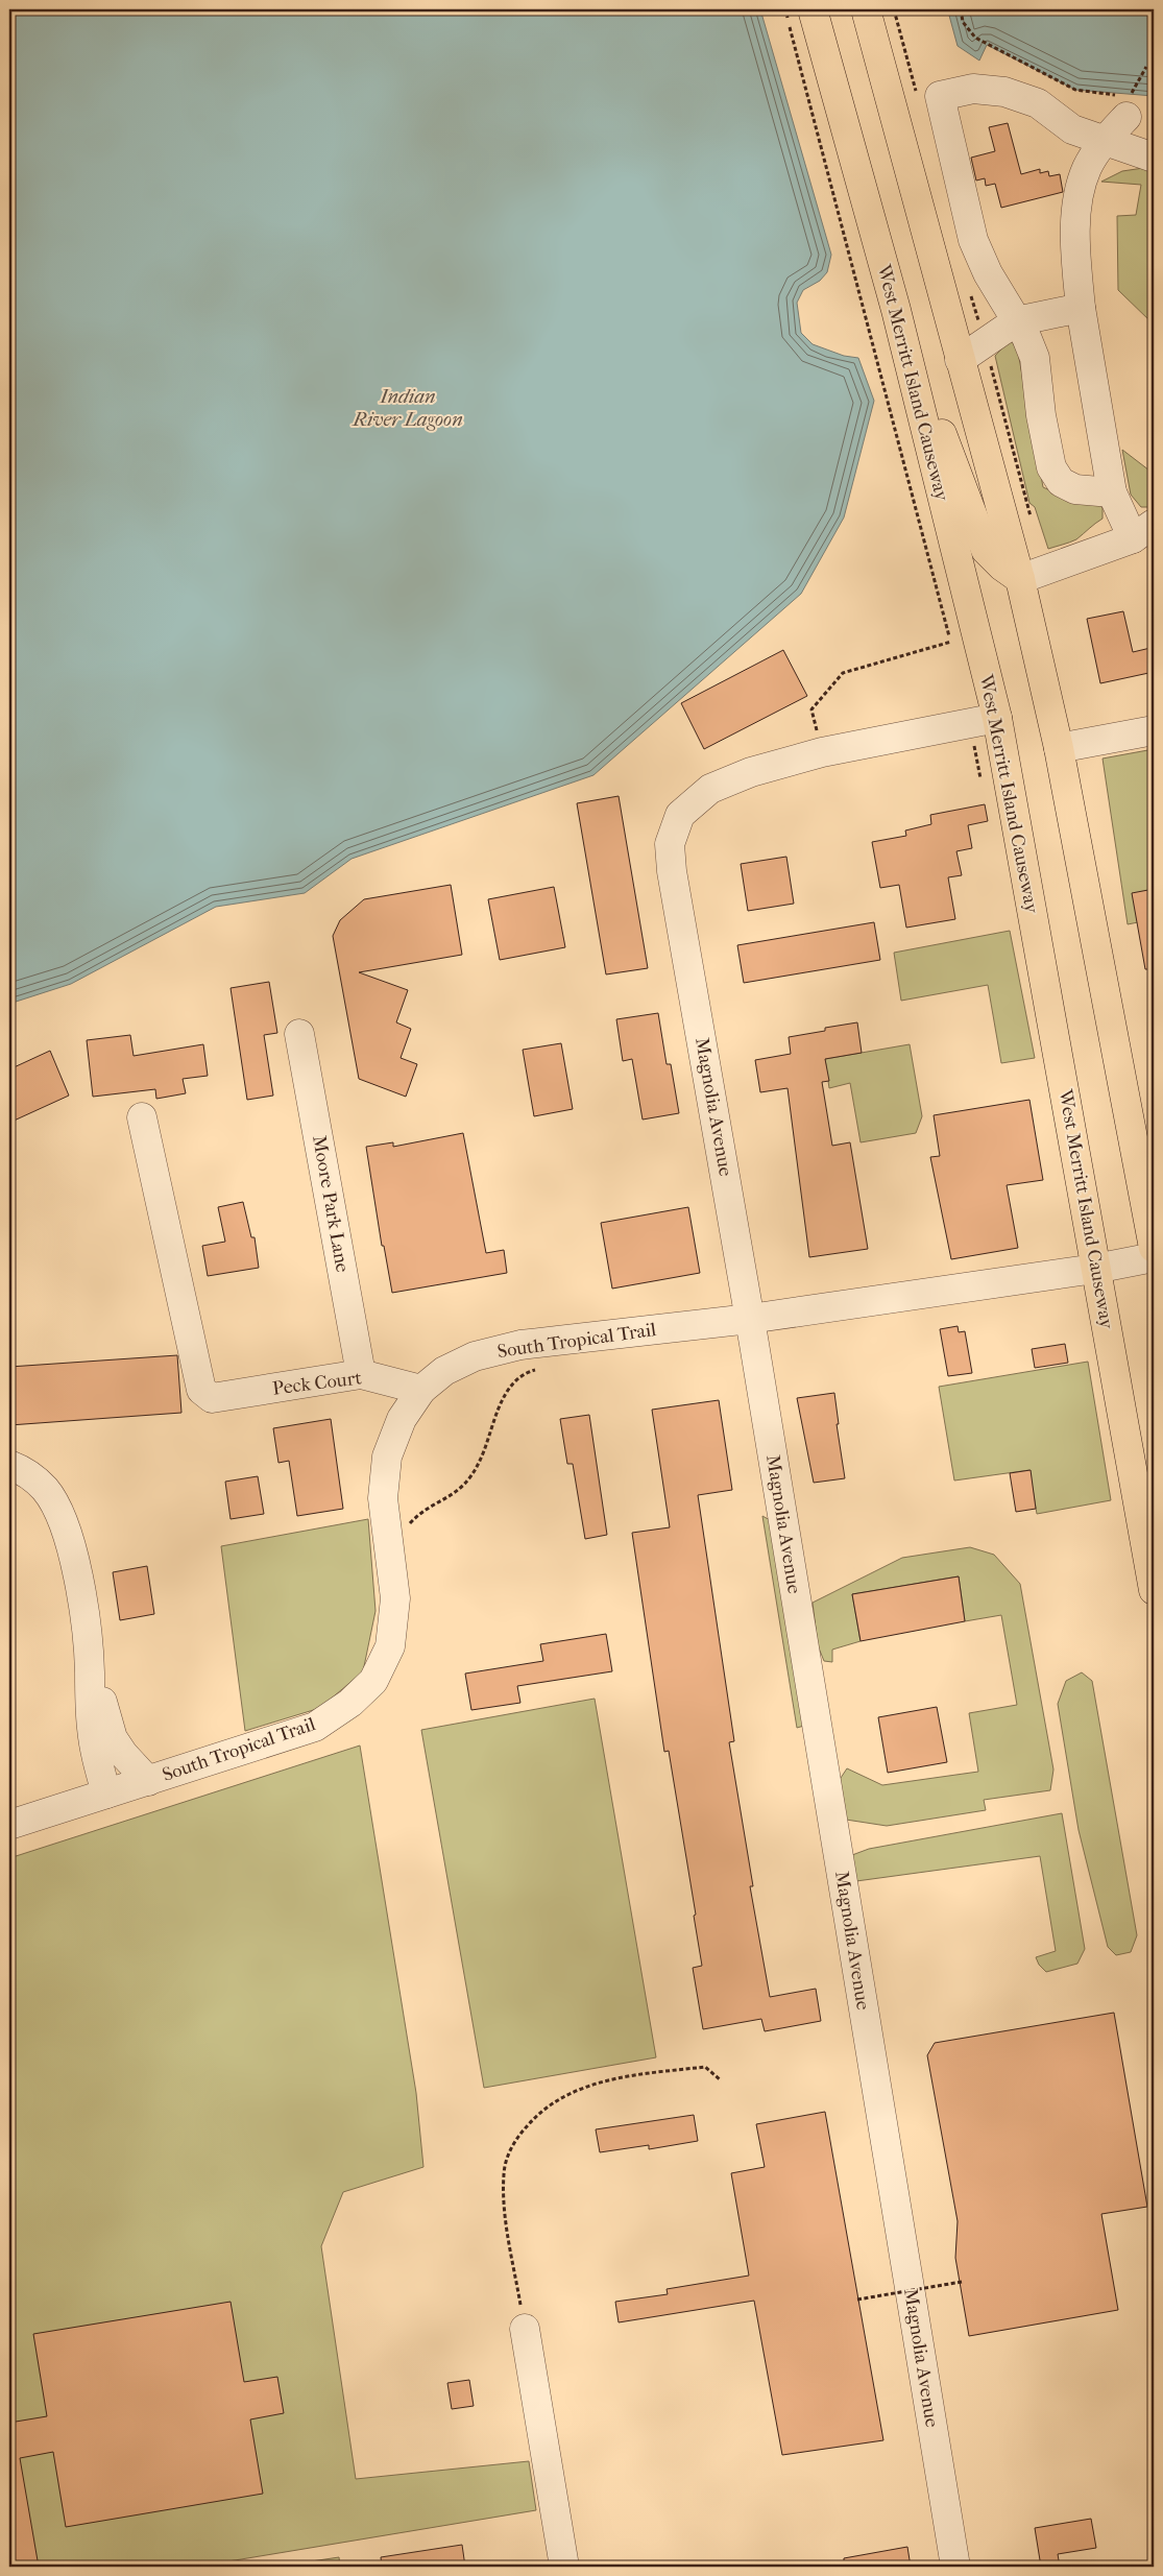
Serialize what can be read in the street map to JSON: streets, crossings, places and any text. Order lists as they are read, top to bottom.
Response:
{
  "streets": {
    "main road": ["West Merritt Island Causeway"],
    "street": [
      "Magnolia Avenue",
      "Moore Park Lane",
      "South Tropical Trail",
      "Peck Court"
    ]
  },
  "crossings": [
    ["West Merritt Island Causeway", "Magnolia Avenue"],
    ["West Merritt Island Causeway", "South Tropical Trail"],
    ["Magnolia Avenue", "South Tropical Trail"],
    ["Moore Park Lane", "Peck Court"],
    ["South Tropical Trail", "Peck Court"]
  ],
  "water": ["Indian River Lagoon"]
}
